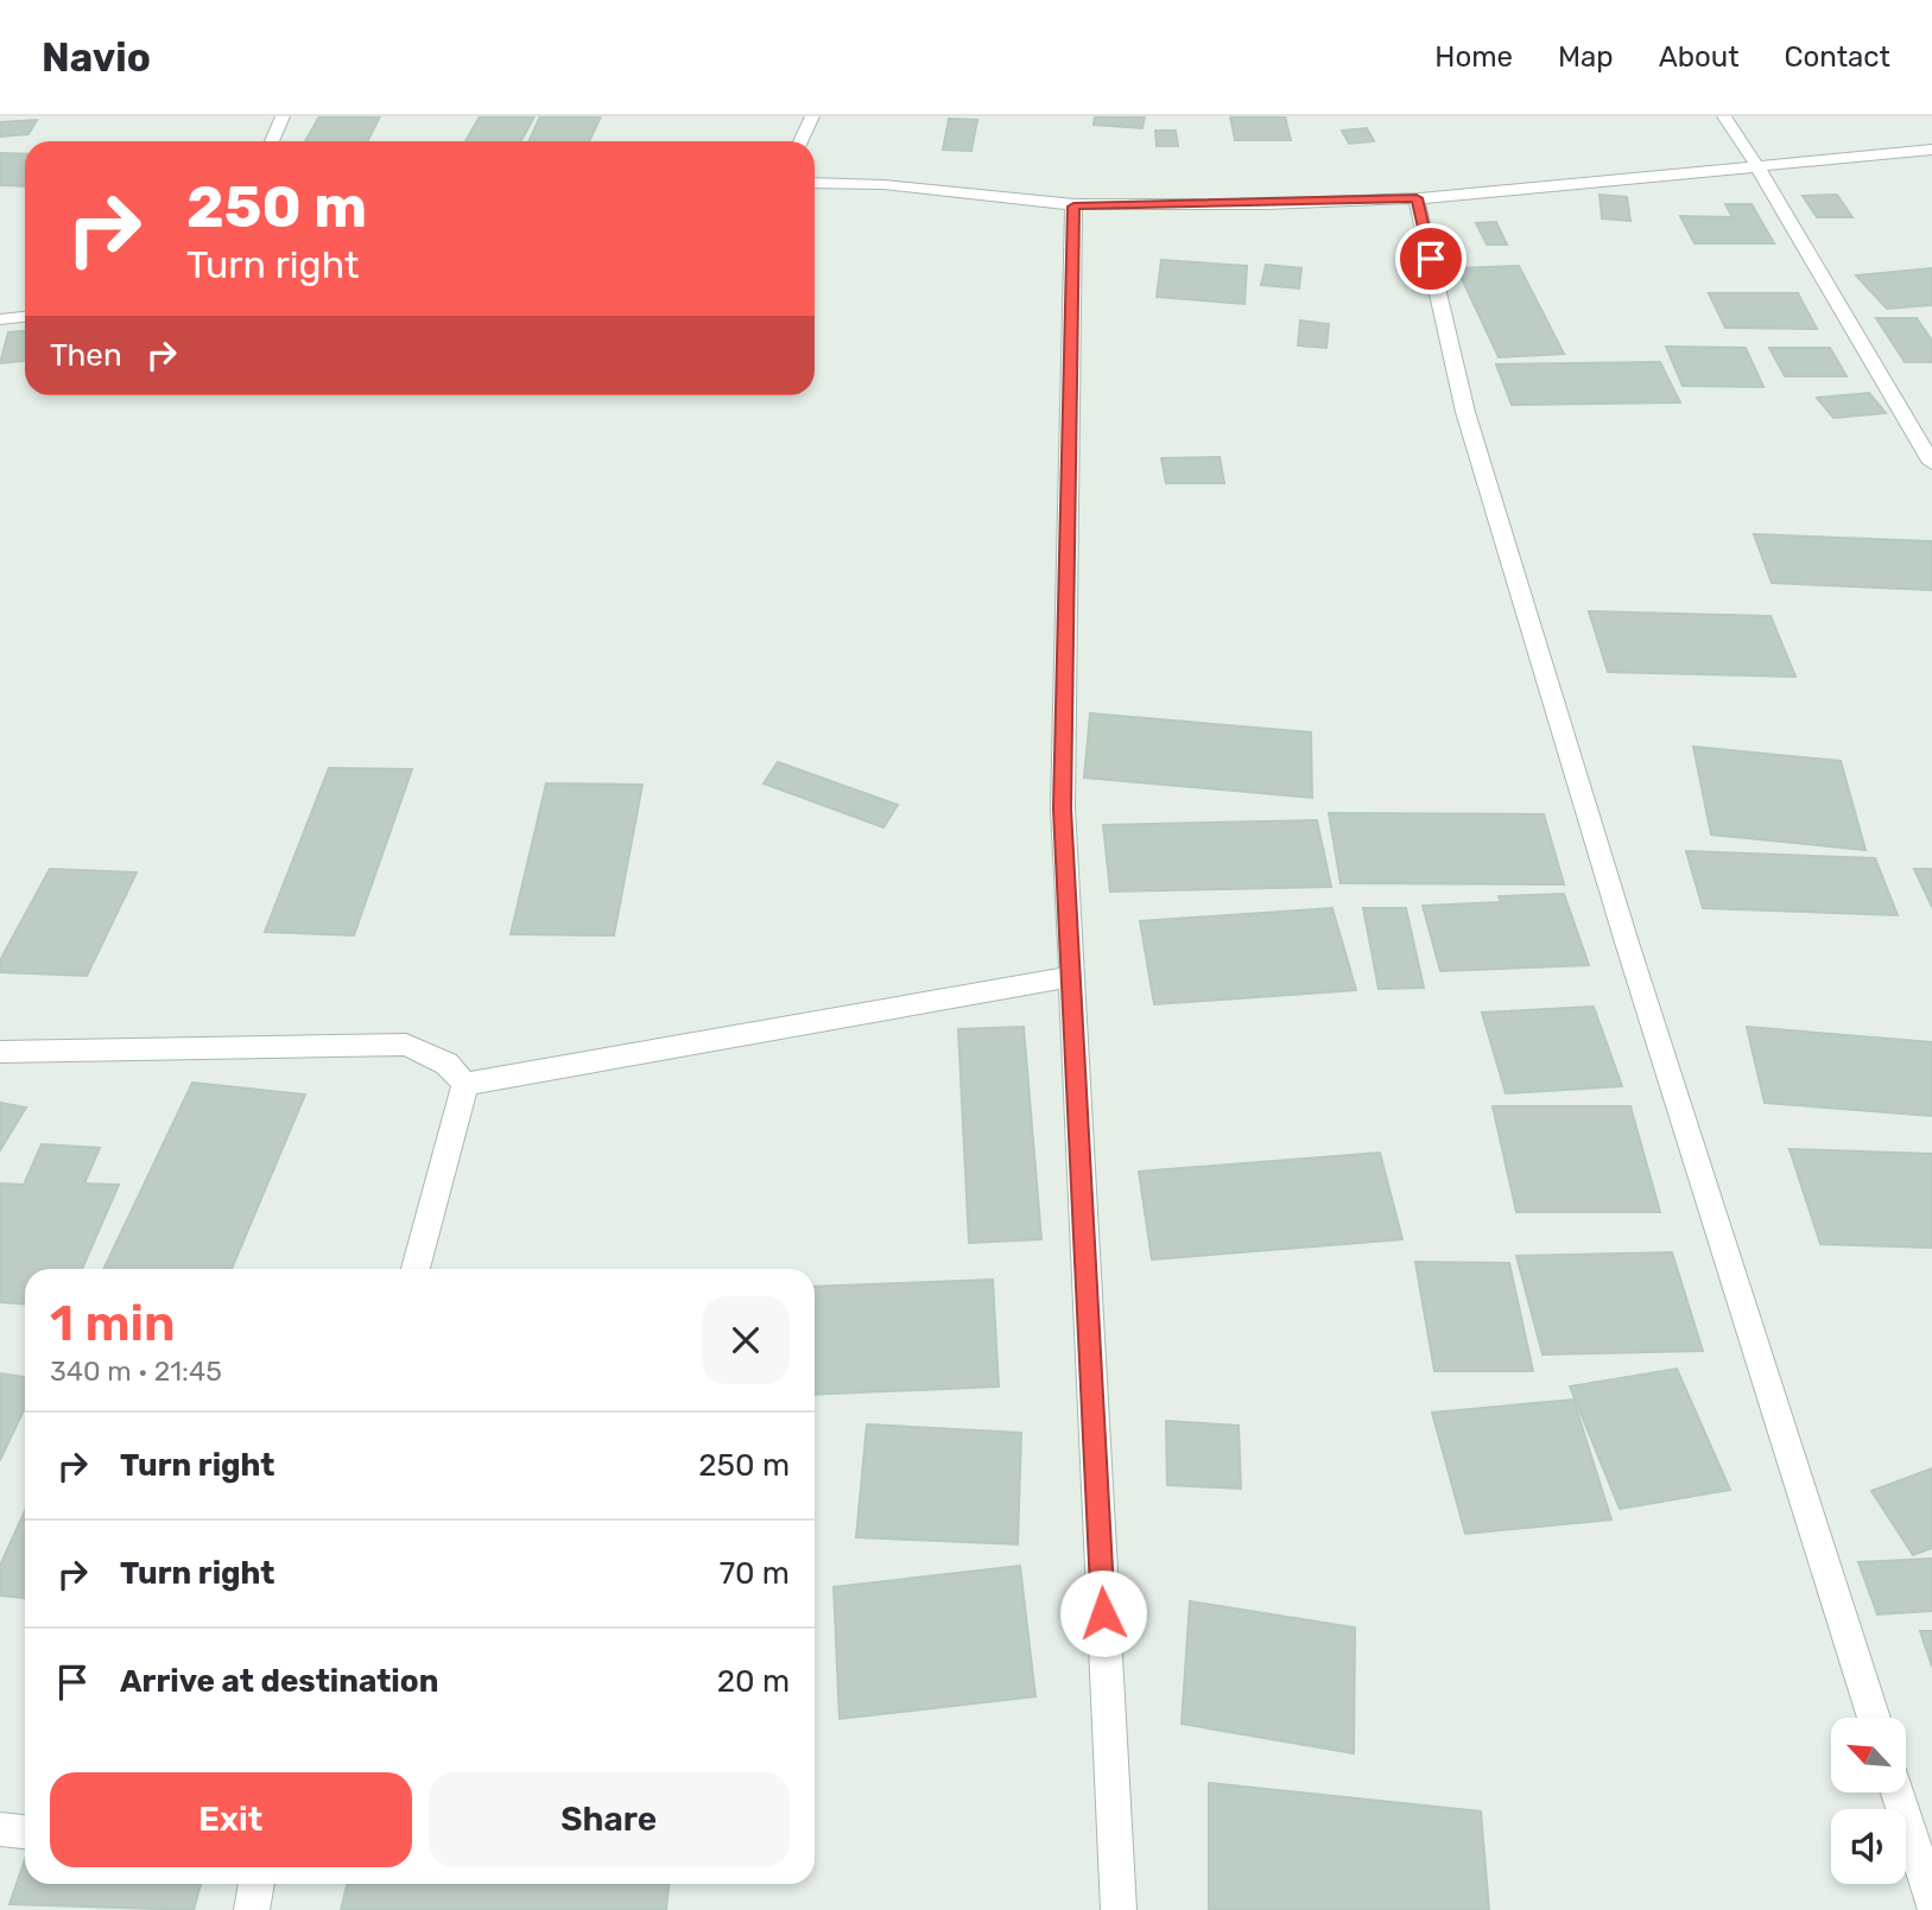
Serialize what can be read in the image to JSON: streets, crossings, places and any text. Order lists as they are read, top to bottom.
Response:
{
  "north": "top left",
  "page": {
    "header": "Navio",
    "nav": [
      "Home",
      "Map",
      "About",
      "Contact"
    ],
    "turn": ["250 m", "Turn right"],
    "then": "Then",
    "heading": ["1 min", "340 m · 21:45"],
    "list": [
      {
        "name": "Turn right",
        "value": "250 m"
      },
      {
        "name": "Turn right",
        "value": "70 m"
      },
      {
        "name": "Arrive at destination",
        "value": "20 m"
      }
    ],
    "buttons": ["Exit", "Share"]
  }
}
